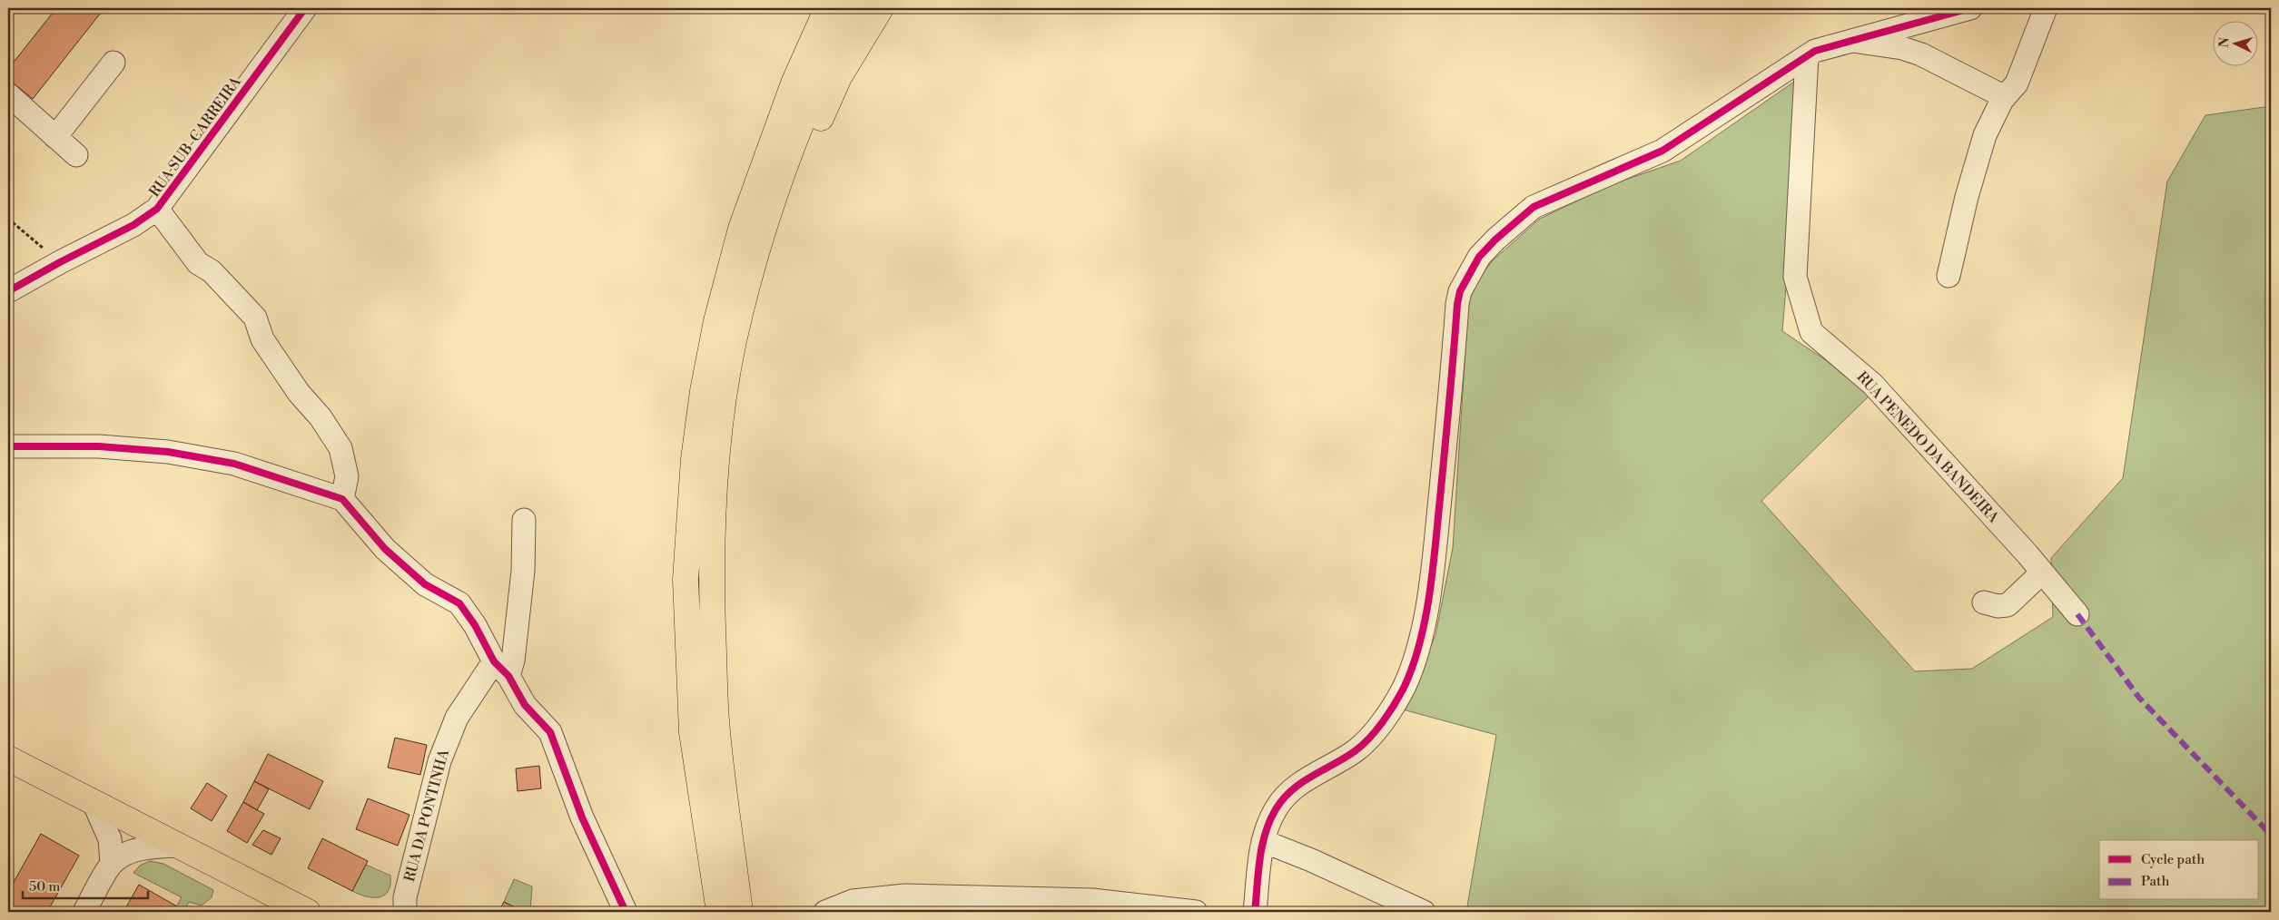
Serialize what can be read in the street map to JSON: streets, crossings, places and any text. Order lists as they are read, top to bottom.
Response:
{
  "streets": {
    "street": ["RUA SUB-CARREIRA", "RUA PENEDO DA BANDEIRA", "RUA DA PONTINHA"]
  },
  "legend": ["Cycle path", "Path"],
  "scale_bar": "50 m",
  "north": "left"
}
